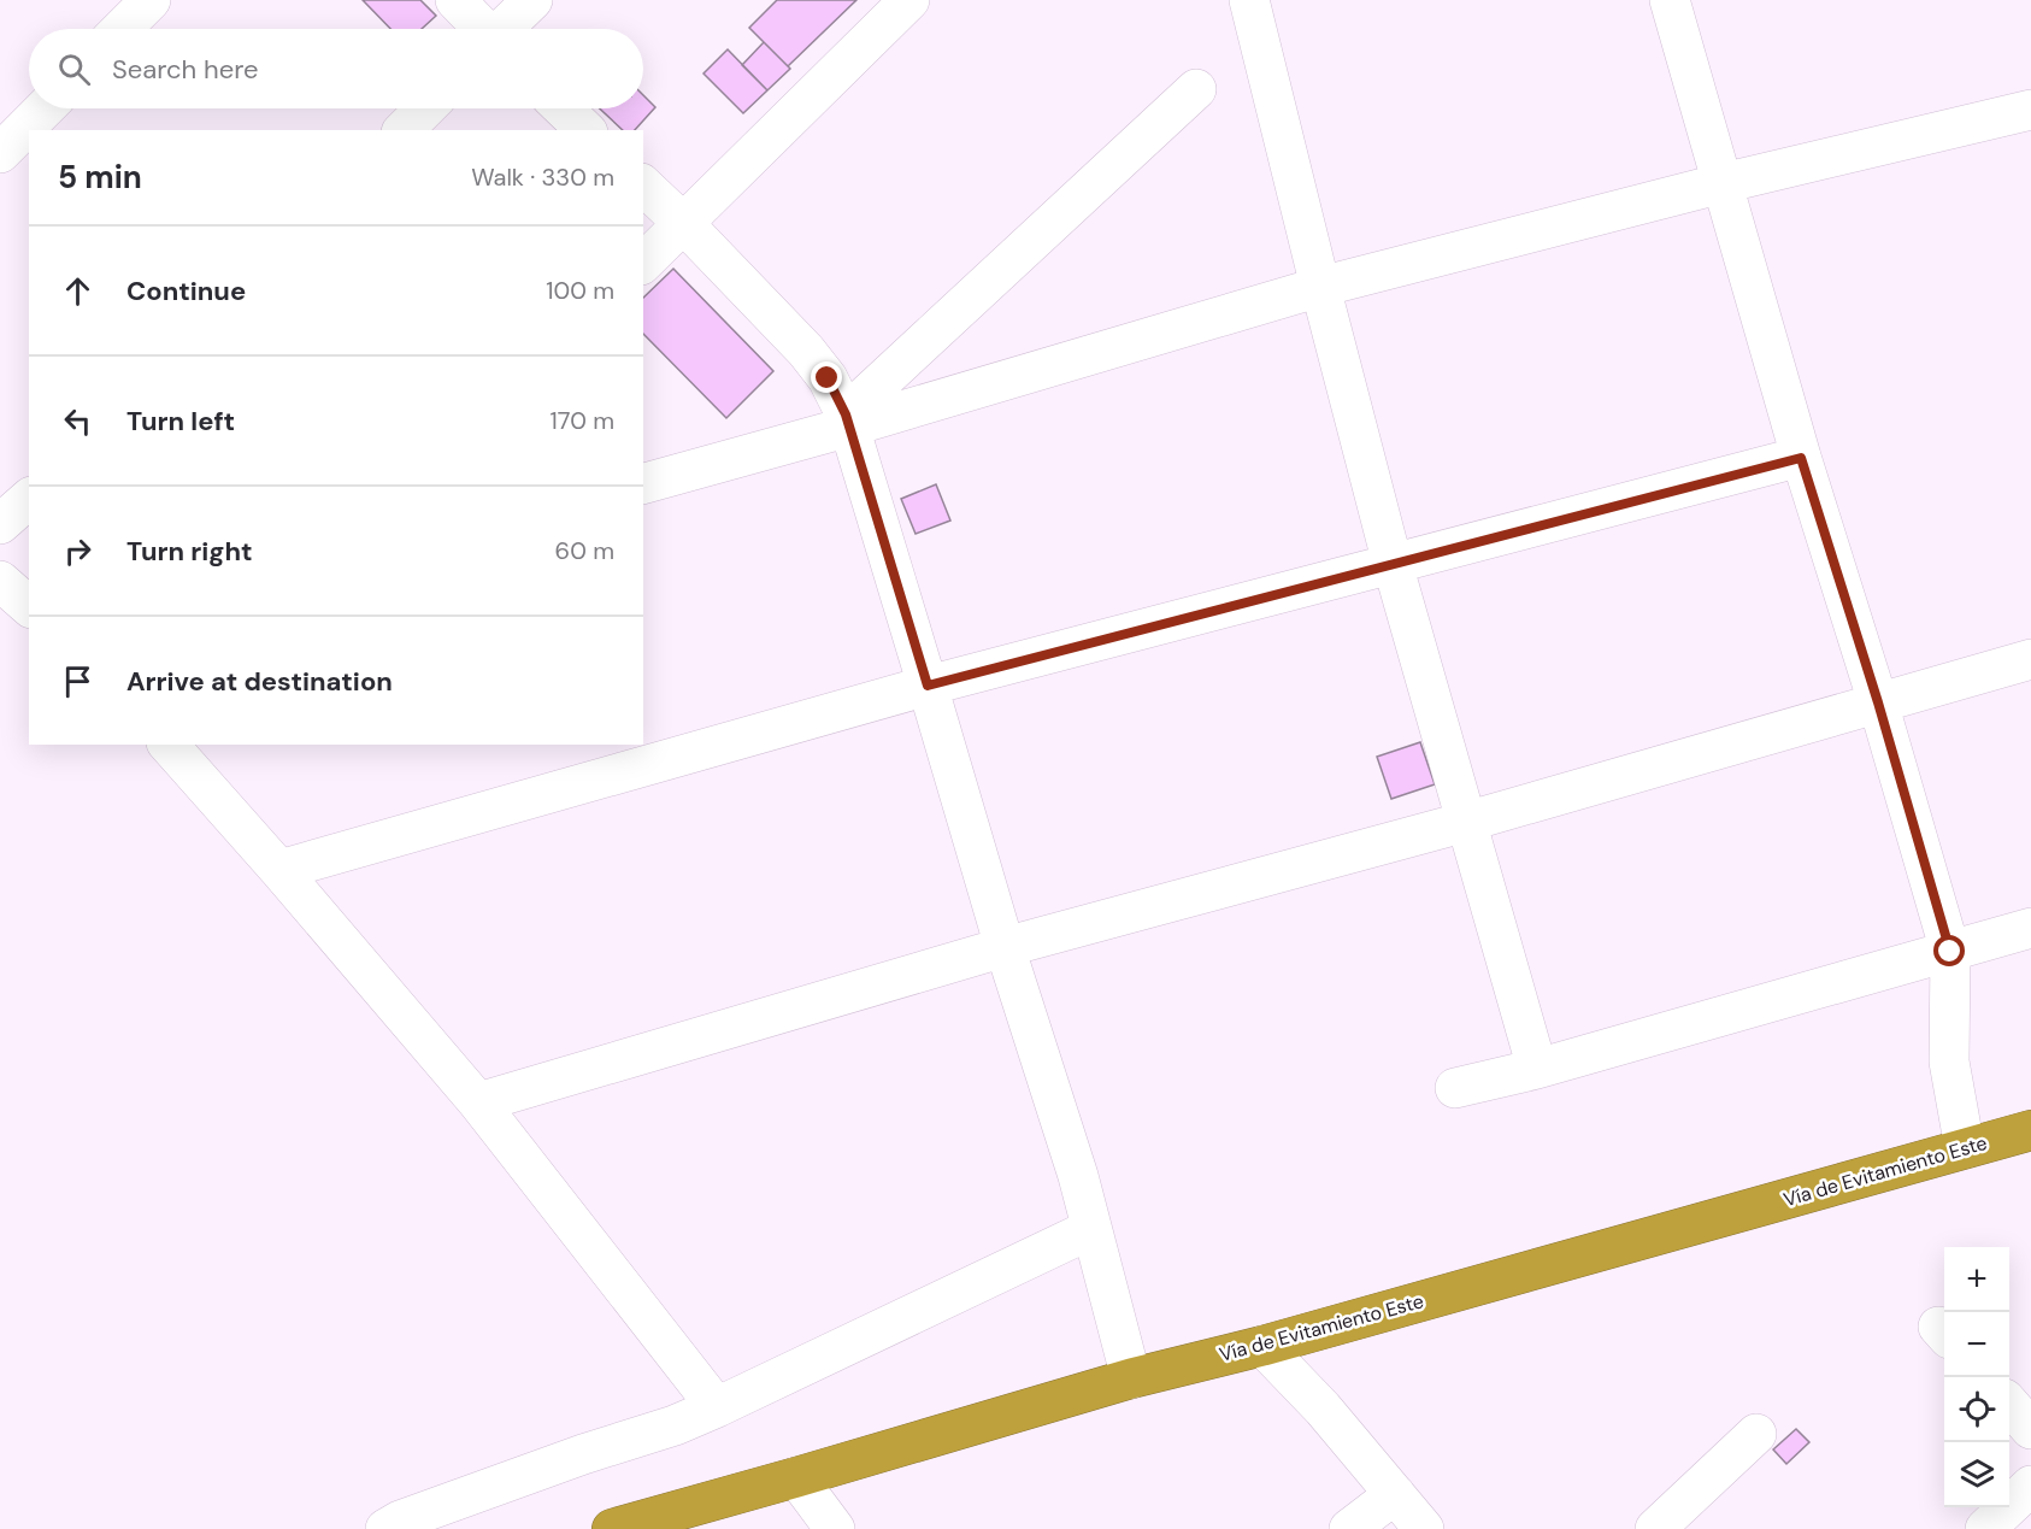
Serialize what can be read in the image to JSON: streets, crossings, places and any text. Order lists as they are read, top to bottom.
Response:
{
  "streets": {
    "highway": ["Vía de Evitamiento Este"]
  },
  "page": {
    "search": "Search here",
    "heading": ["5 min", "Walk · 330 m"],
    "list": [
      ["Continue", "100 m"],
      ["Turn left", "170 m"],
      ["Turn right", "60 m"],
      "Arrive at destination"
    ],
    "map_buttons": ["+", "−"]
  }
}
